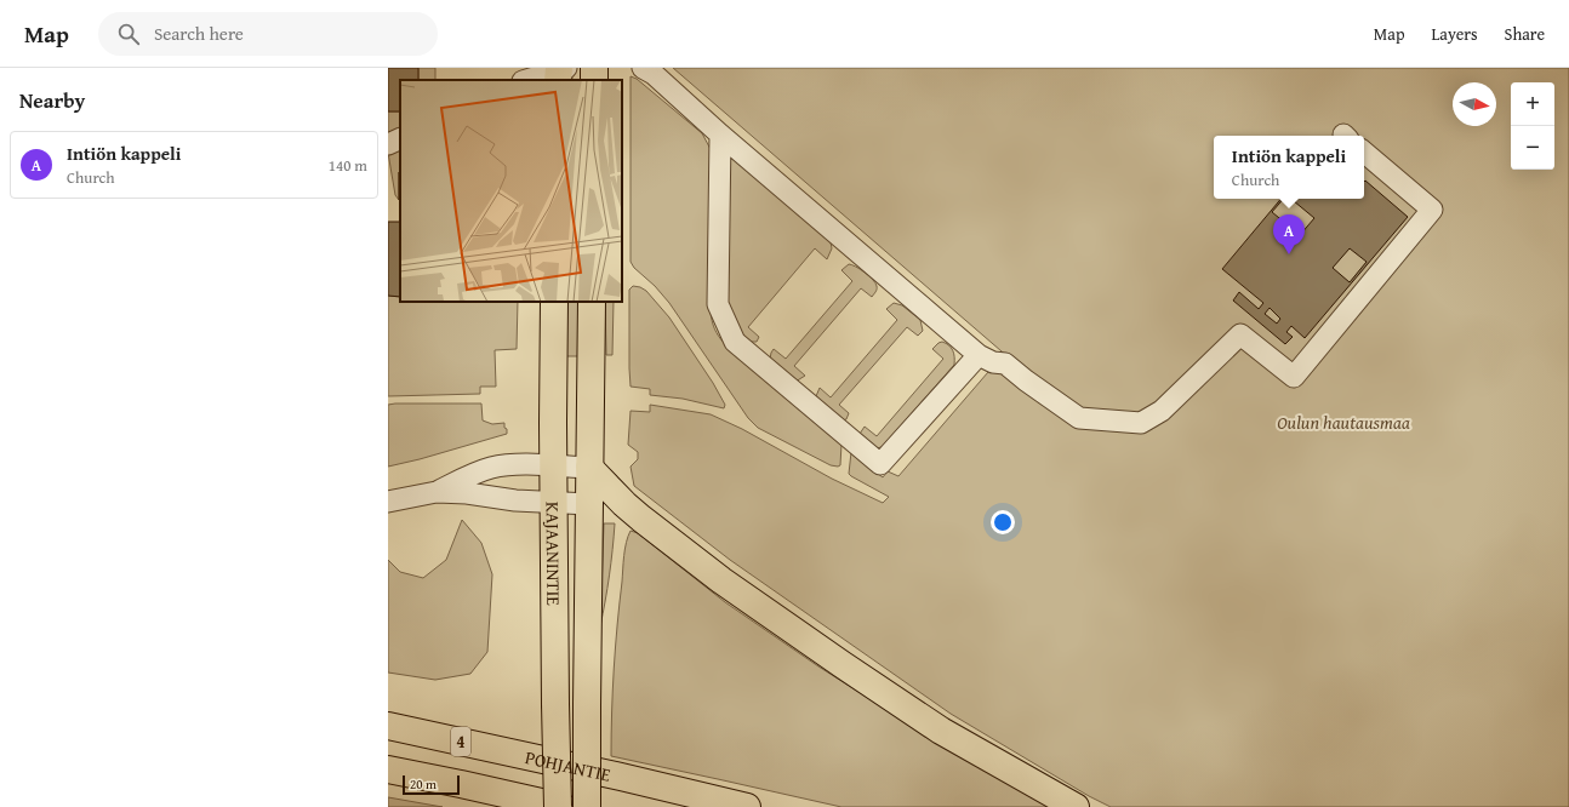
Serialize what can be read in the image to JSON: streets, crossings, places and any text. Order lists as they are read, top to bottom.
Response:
{
  "streets": {
    "main road": ["KAJAANINTIE", "4", "POHJANTIE"]
  },
  "parks": ["Oulun hautausmaa"],
  "scale_bar": "20 m",
  "north": "right",
  "page": {
    "header": "Map",
    "search": "Search here",
    "nav": ["Map", "Layers", "Share"],
    "heading": "Nearby",
    "map_buttons": ["+", "−"],
    "list": [
      {
        "mark": "A",
        "name": "Intiön kappeli",
        "note": "Church",
        "value": "140 m"
      }
    ],
    "popup": ["Intiön kappeli", "Church"],
    "pins": "A",
    "scale": "20 m"
  }
}
